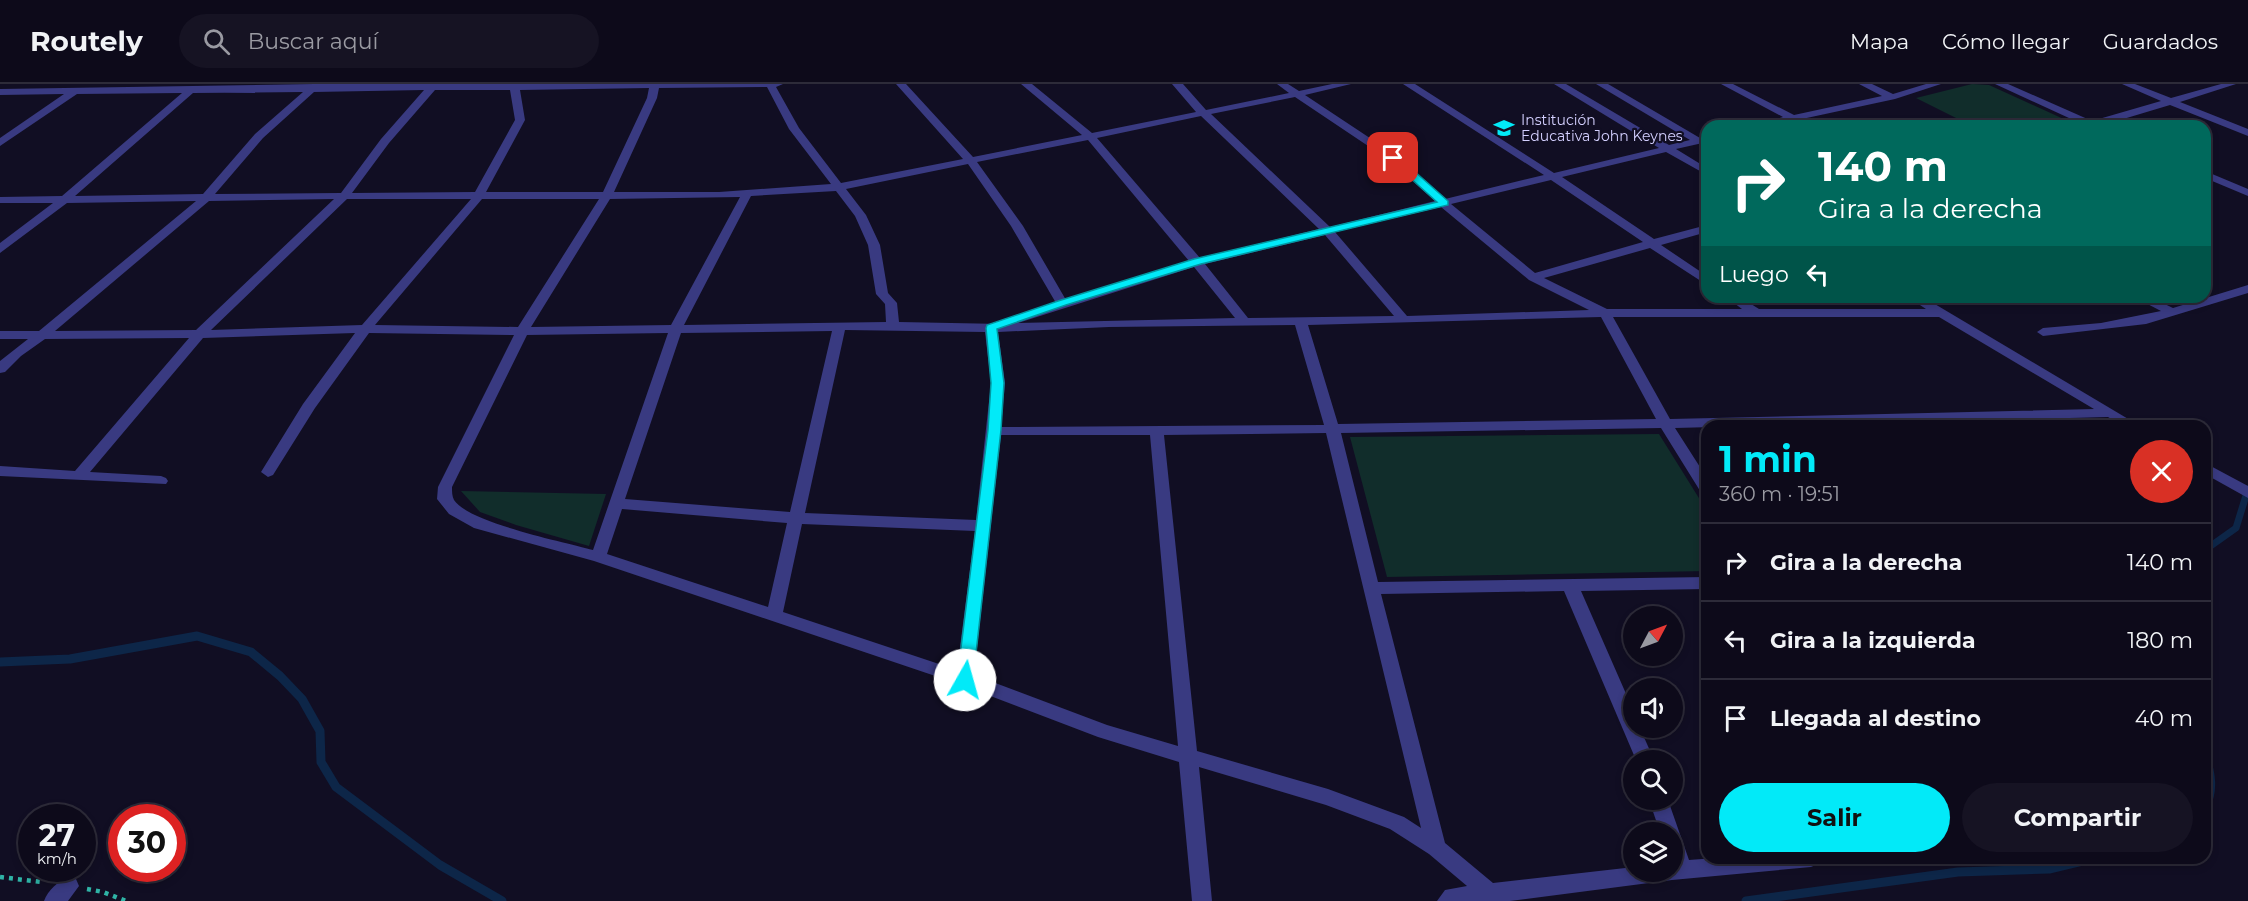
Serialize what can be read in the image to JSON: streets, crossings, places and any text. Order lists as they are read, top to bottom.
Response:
{
  "places": {
    "school or university": ["Institución Educativa John Keynes"]
  },
  "north": "top right",
  "page": {
    "header": "Routely",
    "search": "Buscar aquí",
    "nav": ["Mapa", "Cómo llegar", "Guardados"],
    "turn": ["140 m", "Gira a la derecha"],
    "then": "Luego",
    "heading": ["1 min", "360 m · 19:51"],
    "list": [
      {
        "name": "Gira a la derecha",
        "value": "140 m"
      },
      {
        "name": "Gira a la izquierda",
        "value": "180 m"
      },
      {
        "name": "Llegada al destino",
        "value": "40 m"
      }
    ],
    "buttons": ["Salir", "Compartir"],
    "speed": "27 km/h",
    "limit": "30"
  }
}
